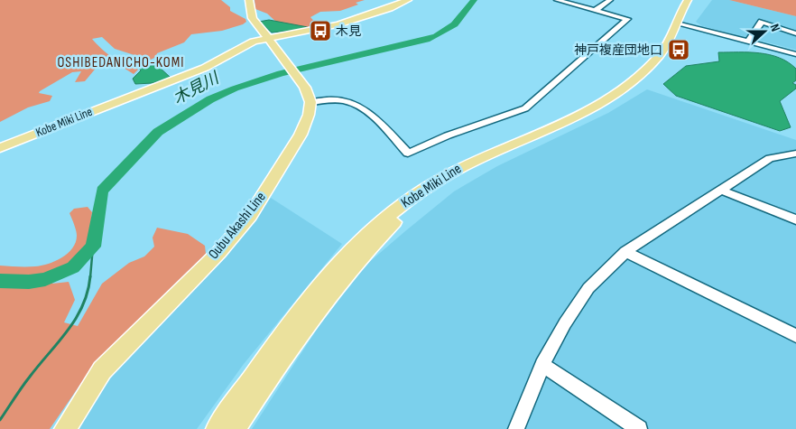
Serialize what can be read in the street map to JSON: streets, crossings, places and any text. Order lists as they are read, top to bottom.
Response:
{
  "streets": {
    "main road": ["Kobe Miki Line", "Oubu Akashi Line"]
  },
  "districts": ["OSHIBEDANICHO-KOMI"],
  "water": ["木見川"],
  "places": {
    "bus stop": ["木見", "神戸複産団地口"]
  },
  "north": "right"
}
